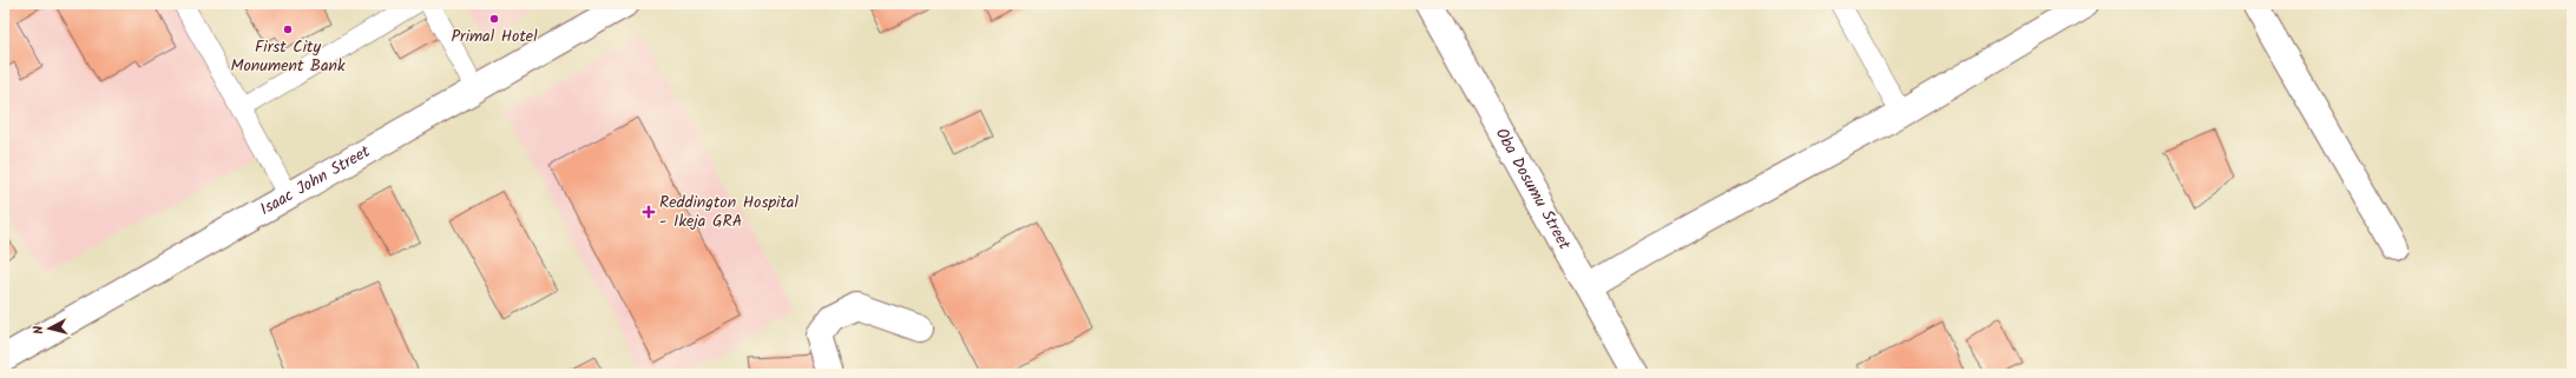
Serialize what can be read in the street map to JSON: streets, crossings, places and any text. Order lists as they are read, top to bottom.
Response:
{
  "streets": {
    "street": ["Isaac John Street", "Oba Dosumu Street"]
  },
  "places": {
    "other": ["Primal Hotel", "First City Monument Bank"],
    "health": ["Reddington Hospital - Ikeja GRA"]
  },
  "north": "left"
}
